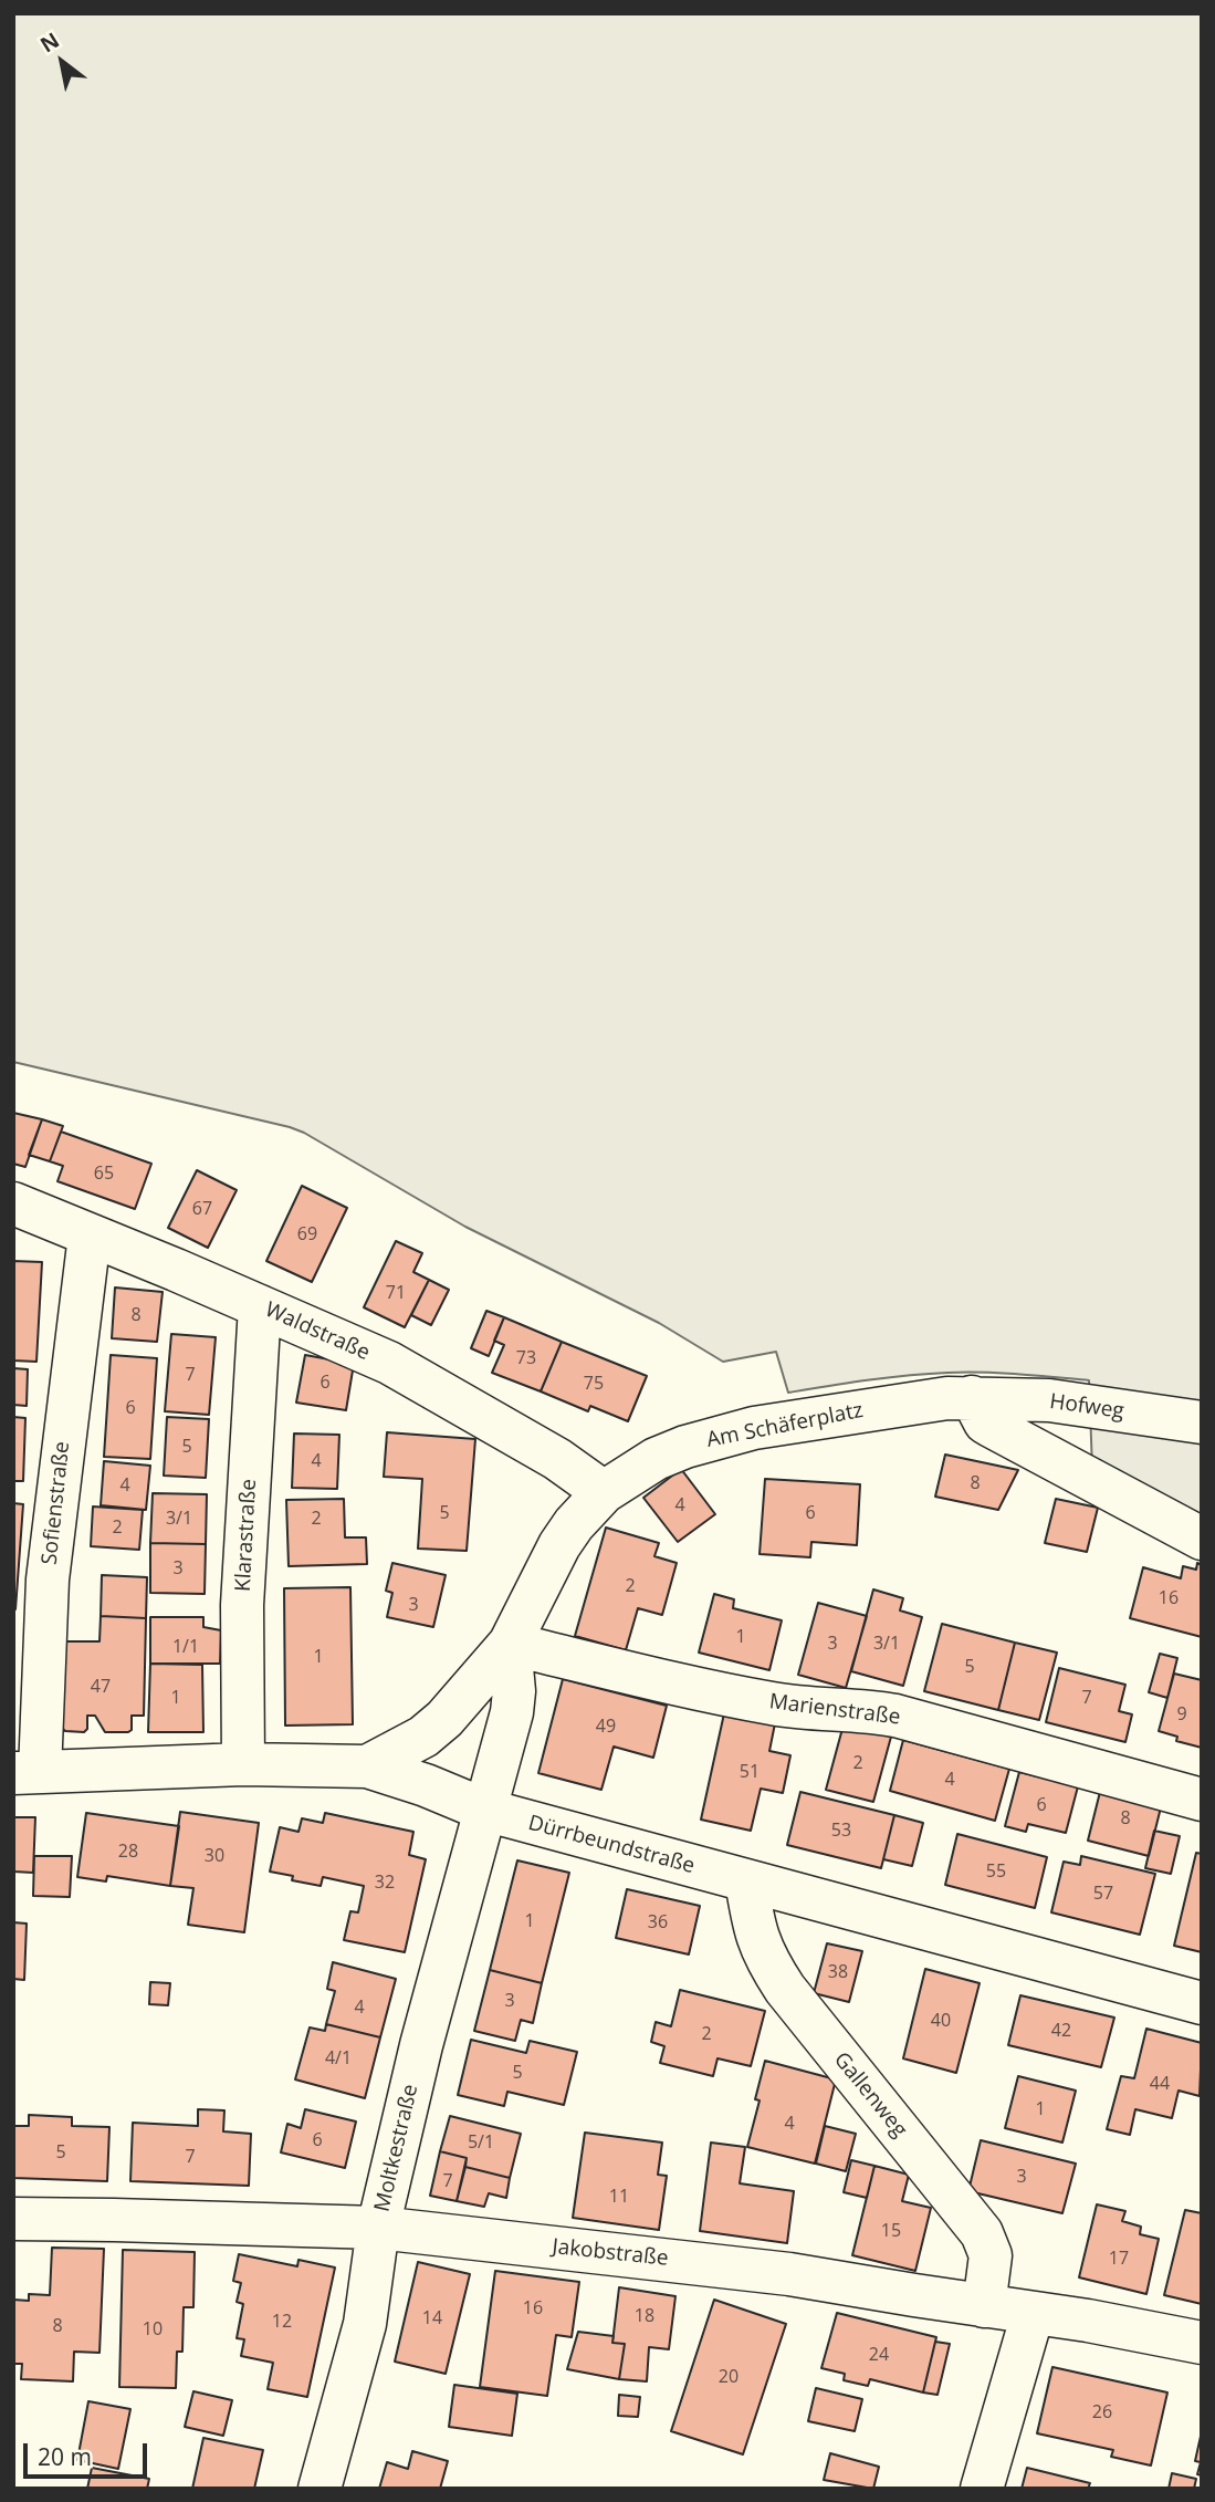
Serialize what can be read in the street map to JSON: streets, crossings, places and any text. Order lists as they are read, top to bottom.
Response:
{
  "streets": {
    "street": [
      "Waldstraße",
      "Hofweg",
      "Am Schäferplatz",
      "Sofienstraße",
      "Klarastraße",
      "Marienstraße",
      "Dürrbeundstraße",
      "Gallenweg",
      "Moltkestraße",
      "Jakobstraße"
    ]
  },
  "crossings": [
    ["Waldstraße", "Am Schäferplatz"],
    ["Waldstraße", "Sofienstraße"],
    ["Waldstraße", "Klarastraße"],
    ["Hofweg", "Am Schäferplatz"],
    ["Am Schäferplatz", "Marienstraße"],
    ["Am Schäferplatz", "Dürrbeundstraße"],
    ["Sofienstraße", "Dürrbeundstraße"],
    ["Klarastraße", "Dürrbeundstraße"],
    ["Dürrbeundstraße", "Gallenweg"],
    ["Dürrbeundstraße", "Moltkestraße"],
    ["Gallenweg", "Jakobstraße"],
    ["Moltkestraße", "Jakobstraße"]
  ],
  "house_numbers": [
    "65",
    "67",
    "69",
    "71",
    "8",
    "73",
    "7",
    "6",
    "75",
    "6",
    "5",
    "4",
    "8",
    "4",
    "4",
    "5",
    "6",
    "3/1",
    "2",
    "2",
    "3",
    "2",
    "16",
    "3",
    "1",
    "3",
    "3/1",
    "1/1",
    "1",
    "5",
    "47",
    "1",
    "7",
    "9",
    "49",
    "2",
    "51",
    "4",
    "6",
    "8",
    "53",
    "28",
    "30",
    "55",
    "32",
    "57",
    "1",
    "36",
    "38",
    "3",
    "4",
    "40",
    "42",
    "2",
    "4/1",
    "5",
    "44",
    "1",
    "4",
    "6",
    "5/1",
    "5",
    "7",
    "3",
    "7",
    "11",
    "15",
    "17",
    "16",
    "18",
    "14",
    "12",
    "8",
    "10",
    "24",
    "20",
    "26"
  ],
  "scale_bar": "20 m",
  "north": "top left"
}
